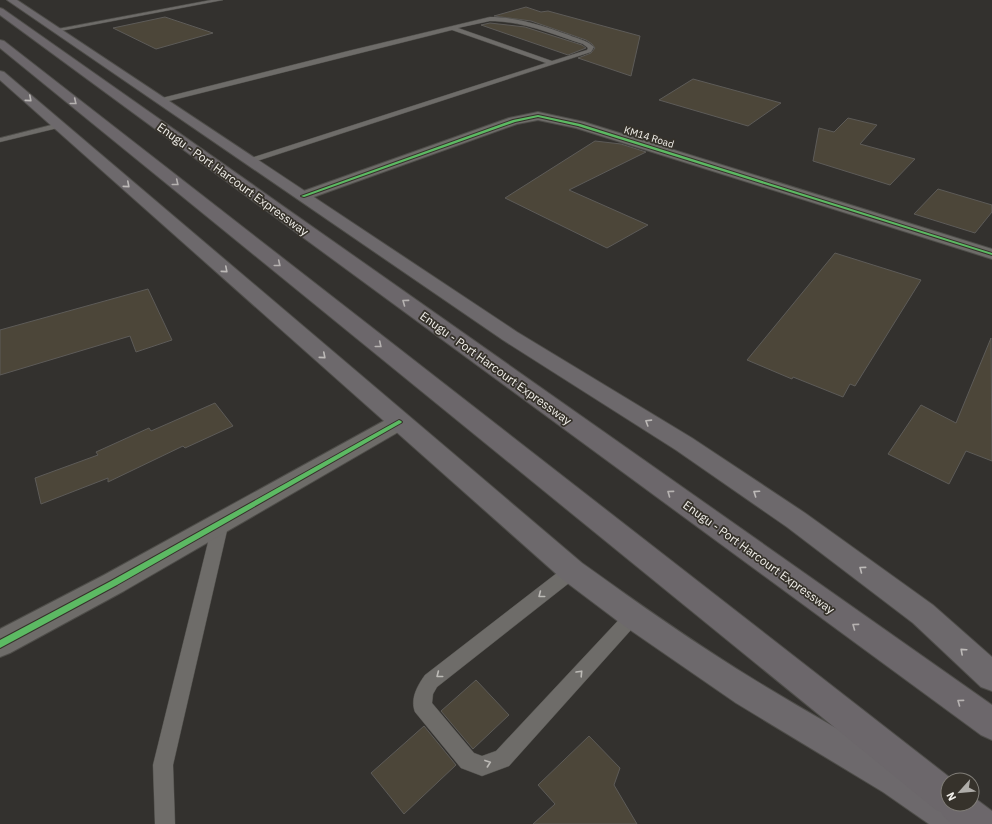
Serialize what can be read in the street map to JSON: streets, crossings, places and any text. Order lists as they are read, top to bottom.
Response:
{
  "streets": {
    "highway": ["Enugu - Port Harcourt Expressway"],
    "street": ["KM14 Road"]
  },
  "crossings": [
    ["KM14 Road", "Enugu - Port Harcourt Expressway"]
  ],
  "north": "bottom left"
}
